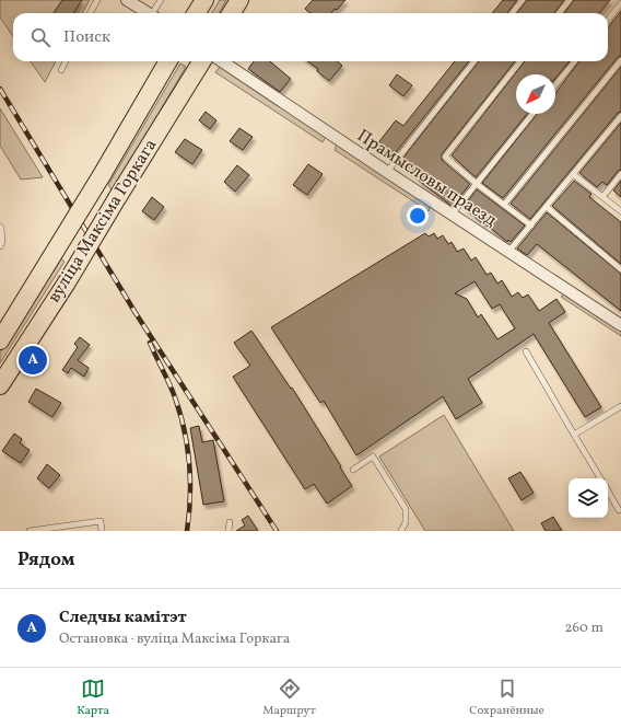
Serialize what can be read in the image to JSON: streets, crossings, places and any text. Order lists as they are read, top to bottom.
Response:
{
  "streets": {
    "main road": ["вуліца Максіма Горкага"],
    "street": ["Прамысловы праезд"]
  },
  "north": "bottom left",
  "page": {
    "search": "Поиск",
    "pins": "A",
    "heading": "Рядом",
    "list": [
      {
        "mark": "A",
        "name": "Следчы камітэт",
        "note": "Остановка · вуліца Максіма Горкага",
        "value": "260 m"
      }
    ],
    "nav": ["Карта", "Маршрут", "Сохранённые"]
  }
}
